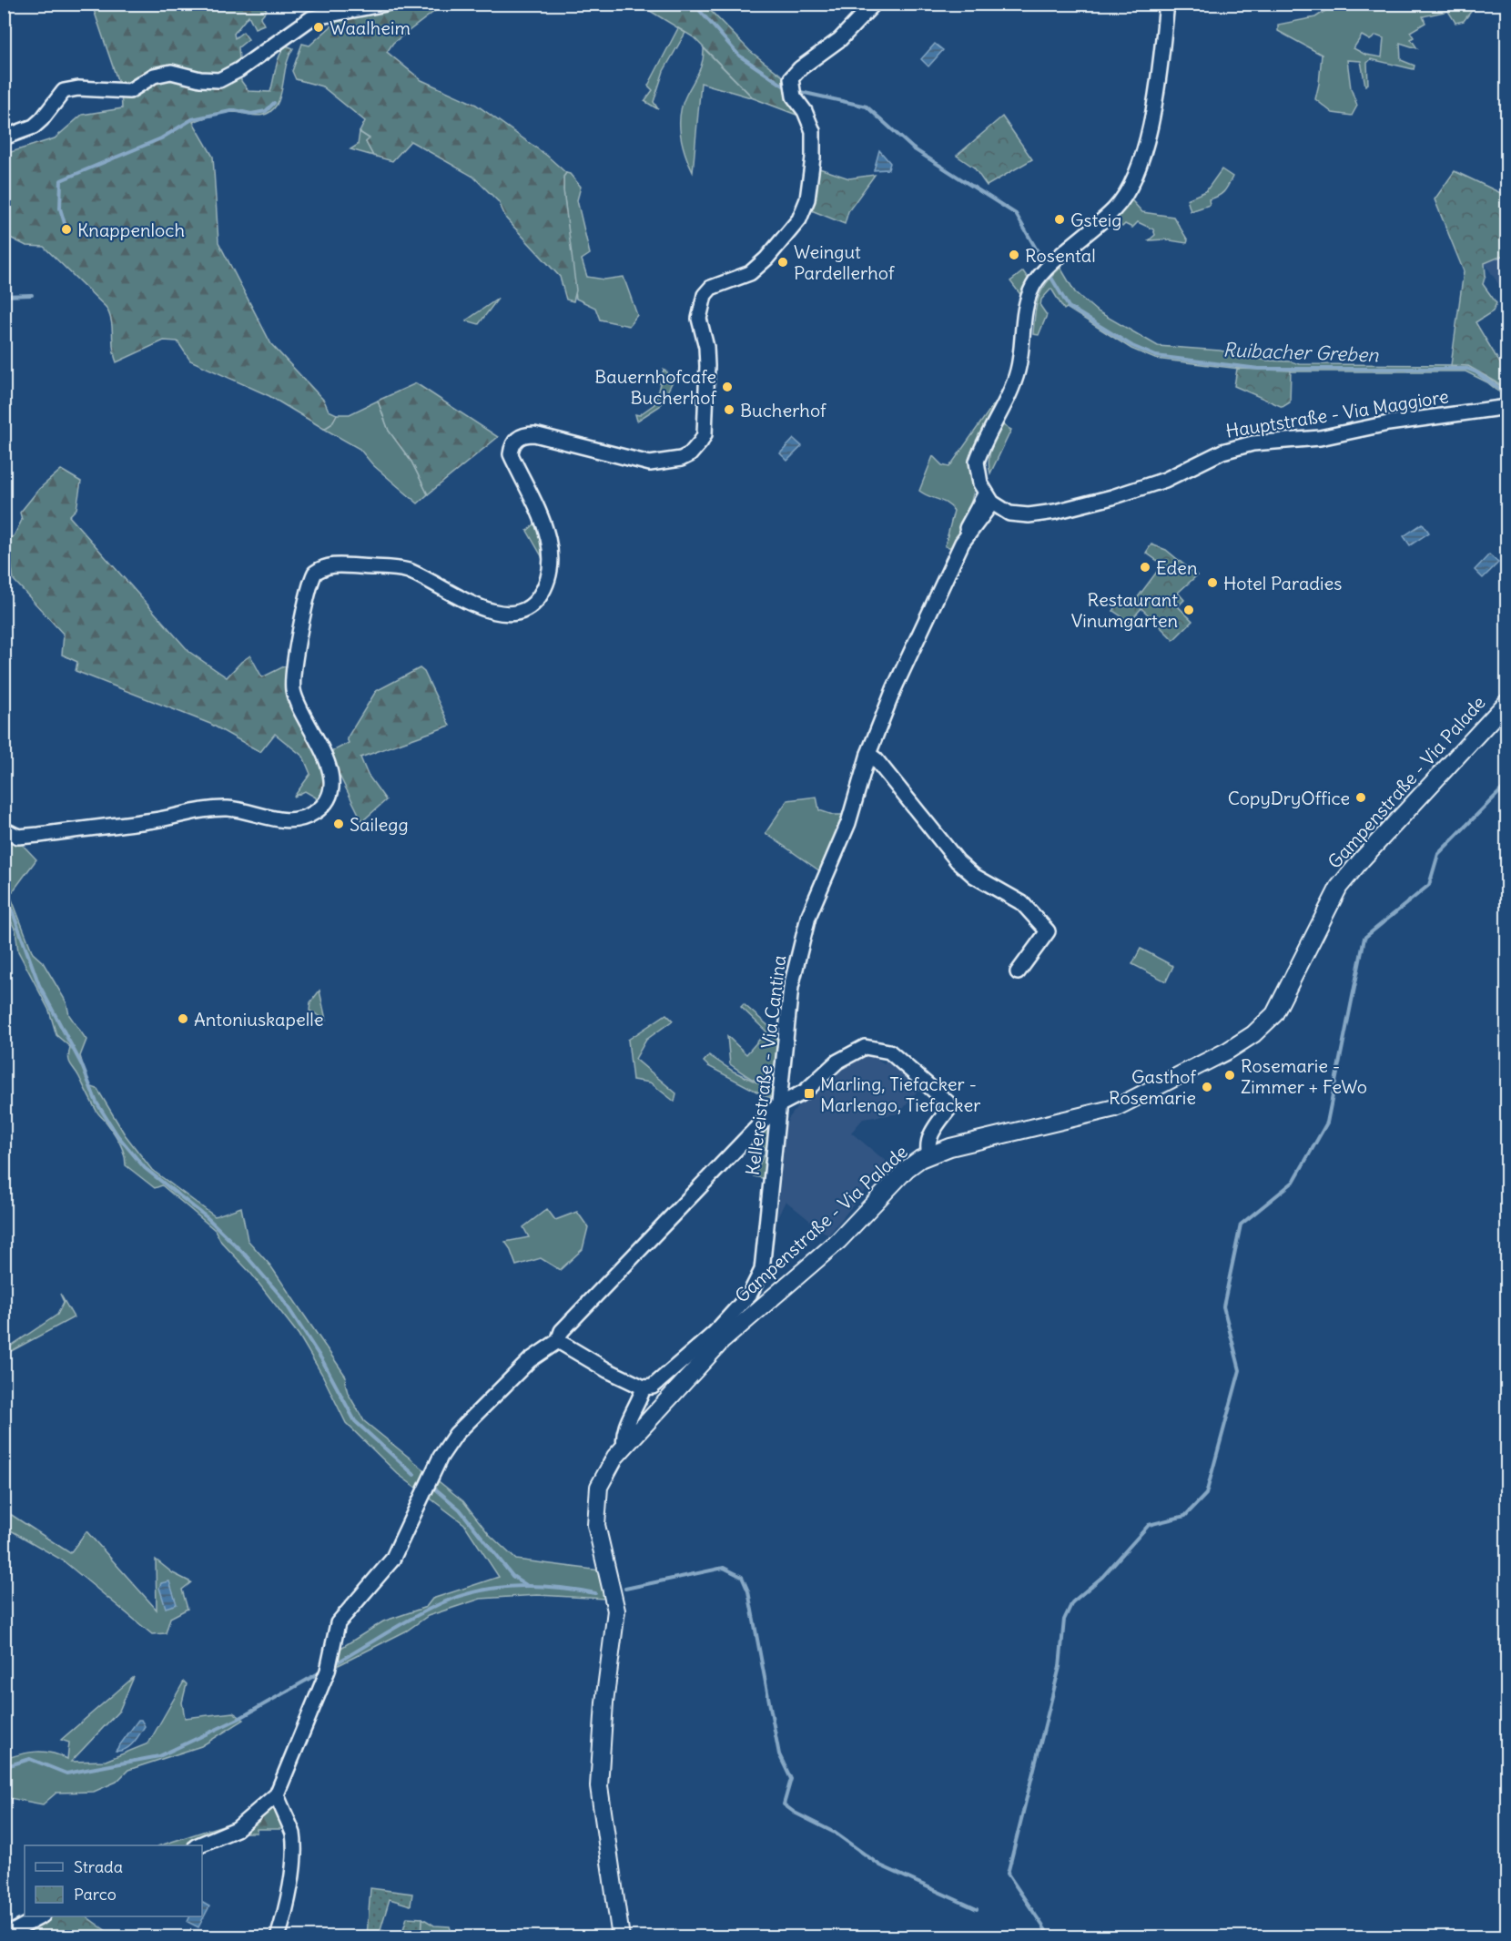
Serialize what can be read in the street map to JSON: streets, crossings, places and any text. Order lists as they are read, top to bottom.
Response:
{
  "streets": {
    "main road": ["Gampenstraße - Via Palade"],
    "street": ["Hauptstraße - Via Maggiore", "Kellereistraße - Via Cantina"]
  },
  "crossings": [
    ["Hauptstraße - Via Maggiore", "Kellereistraße - Via Cantina"],
    ["Gampenstraße - Via Palade", "Kellereistraße - Via Cantina"]
  ],
  "water": ["Ruibacher Greben"],
  "places": {
    "other": [
      "Waalheim",
      "Gsteig",
      "Knappenloch",
      "Rosental",
      "Weingut Pardellerhof",
      "Bauernhofcafe Bucherhof",
      "Bucherhof",
      "Eden",
      "Hotel Paradies",
      "Restaurant Vinumgarten",
      "CopyDryOffice",
      "Sailegg",
      "Antoniuskapelle",
      "Rosemarie - Zimmer + FeWo",
      "Gasthof Rosemarie"
    ],
    "transit": ["Marling, Tiefacker - Marlengo, Tiefacker"]
  },
  "legend": ["Strada", "Parco"]
}
